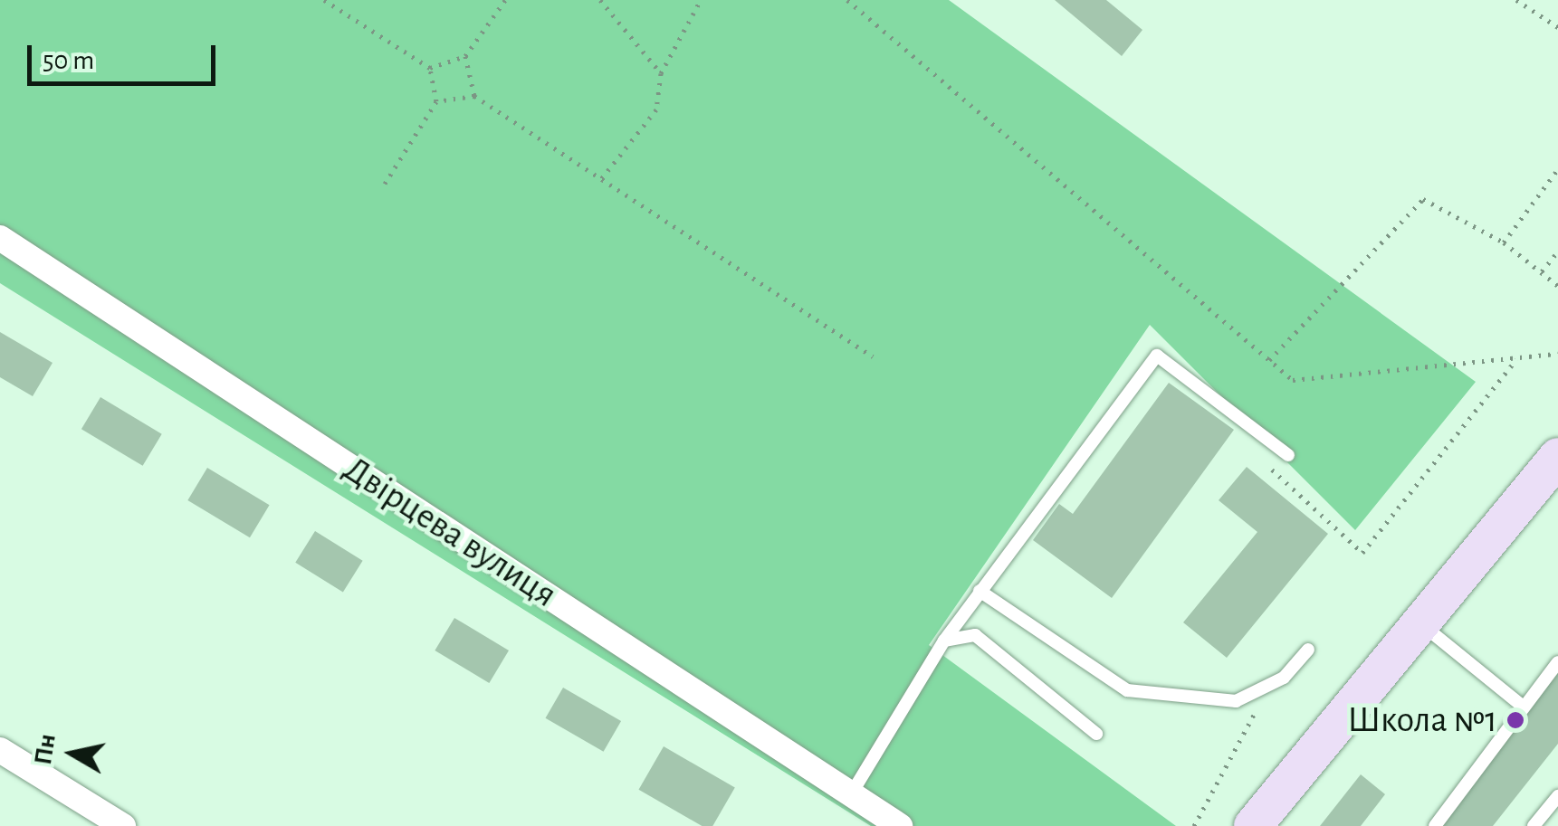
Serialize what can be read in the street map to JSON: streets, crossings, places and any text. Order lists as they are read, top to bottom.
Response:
{
  "streets": {
    "street": ["Двірцева вулиця"]
  },
  "places": ["Школа №1"],
  "scale_bar": "50 m",
  "north": "left"
}
